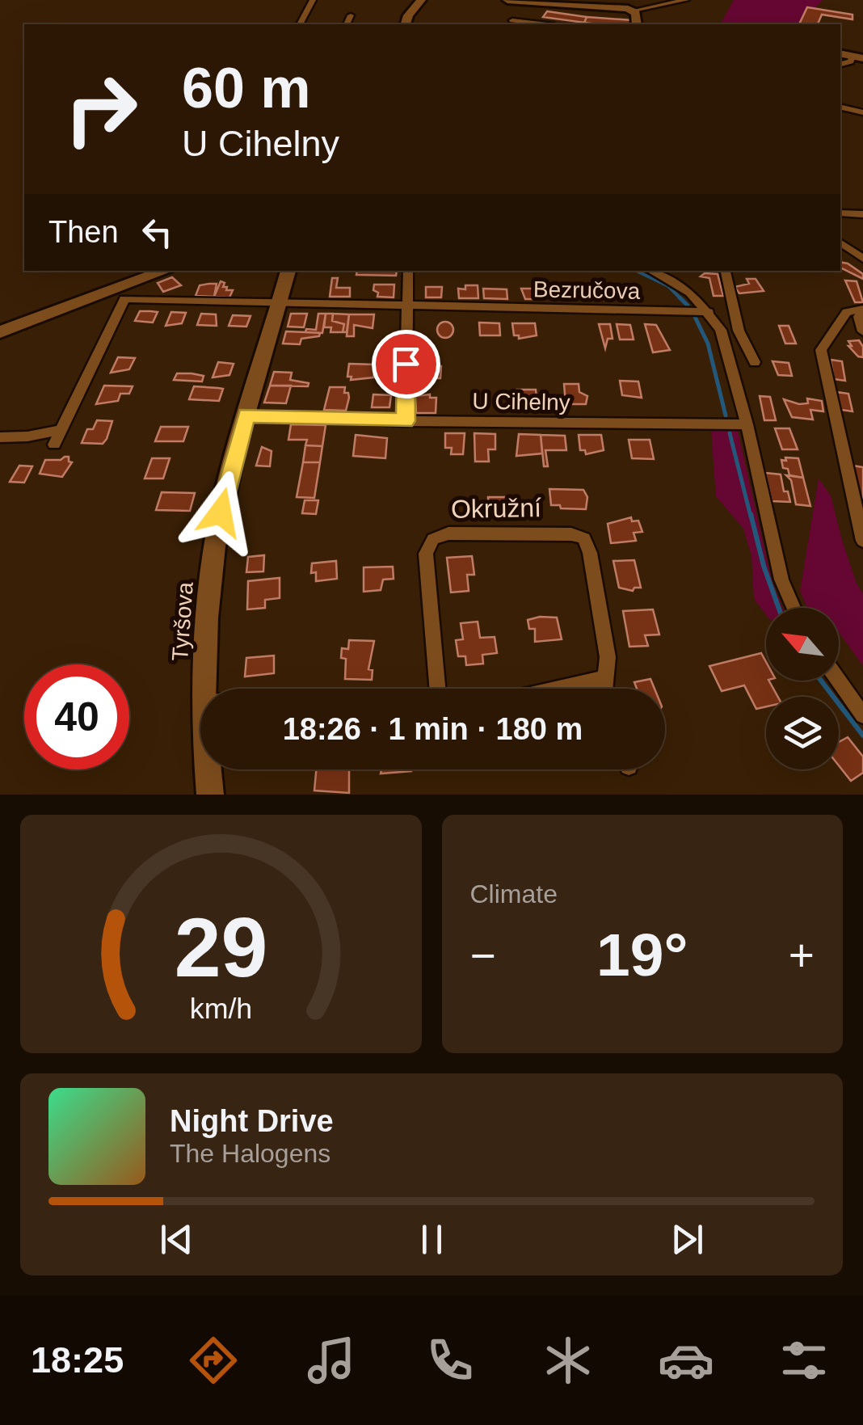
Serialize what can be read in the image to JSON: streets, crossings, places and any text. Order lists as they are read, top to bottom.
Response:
{
  "streets": {
    "street": [
      "Bezručova",
      "U Cihelny",
      "Okružní",
      "Tyršova"
    ]
  },
  "crossings": [
    ["Bezručova", "Tyršova"],
    ["U Cihelny", "Tyršova"]
  ],
  "north": "top left",
  "page": {
    "turn": ["60 m", "U Cihelny"],
    "then": "Then",
    "limit": "40",
    "trip": "18:26 · 1 min · 180 m",
    "tile": "Climate",
    "heat": ["−", "19°", "+"],
    "song": ["Night Drive", "The Halogens"],
    "tabs": "18:25",
    "gauge": ["29", "km/h"]
  }
}
